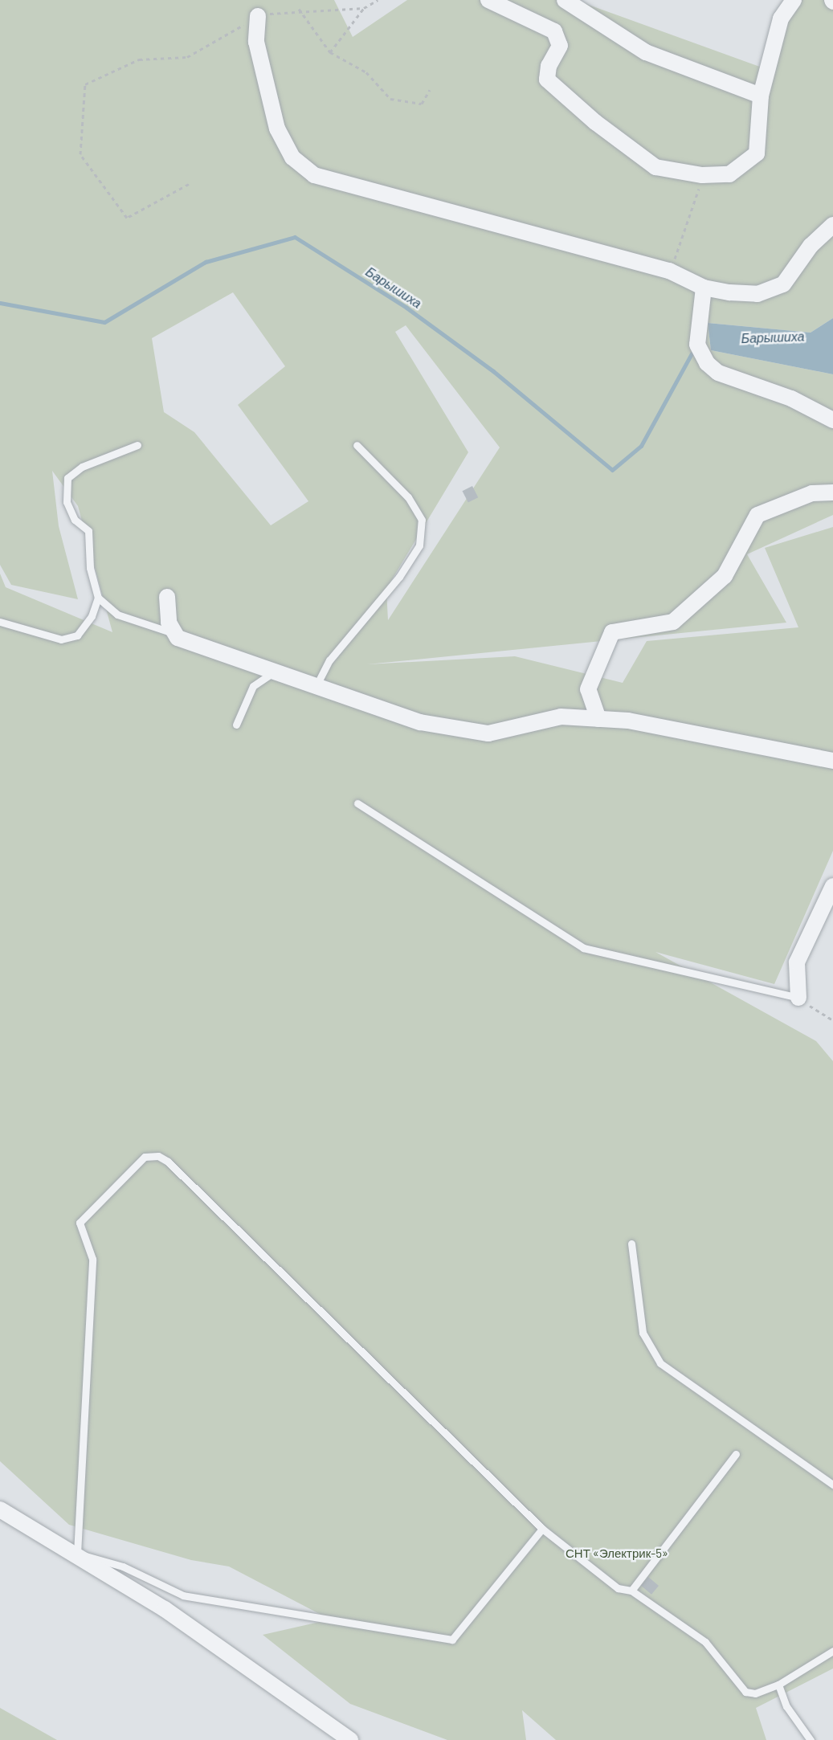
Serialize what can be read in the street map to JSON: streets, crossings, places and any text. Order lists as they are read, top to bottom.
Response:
{
  "water": ["Барышиха"],
  "parks": ["СНТ «Электрик-5»"]
}
